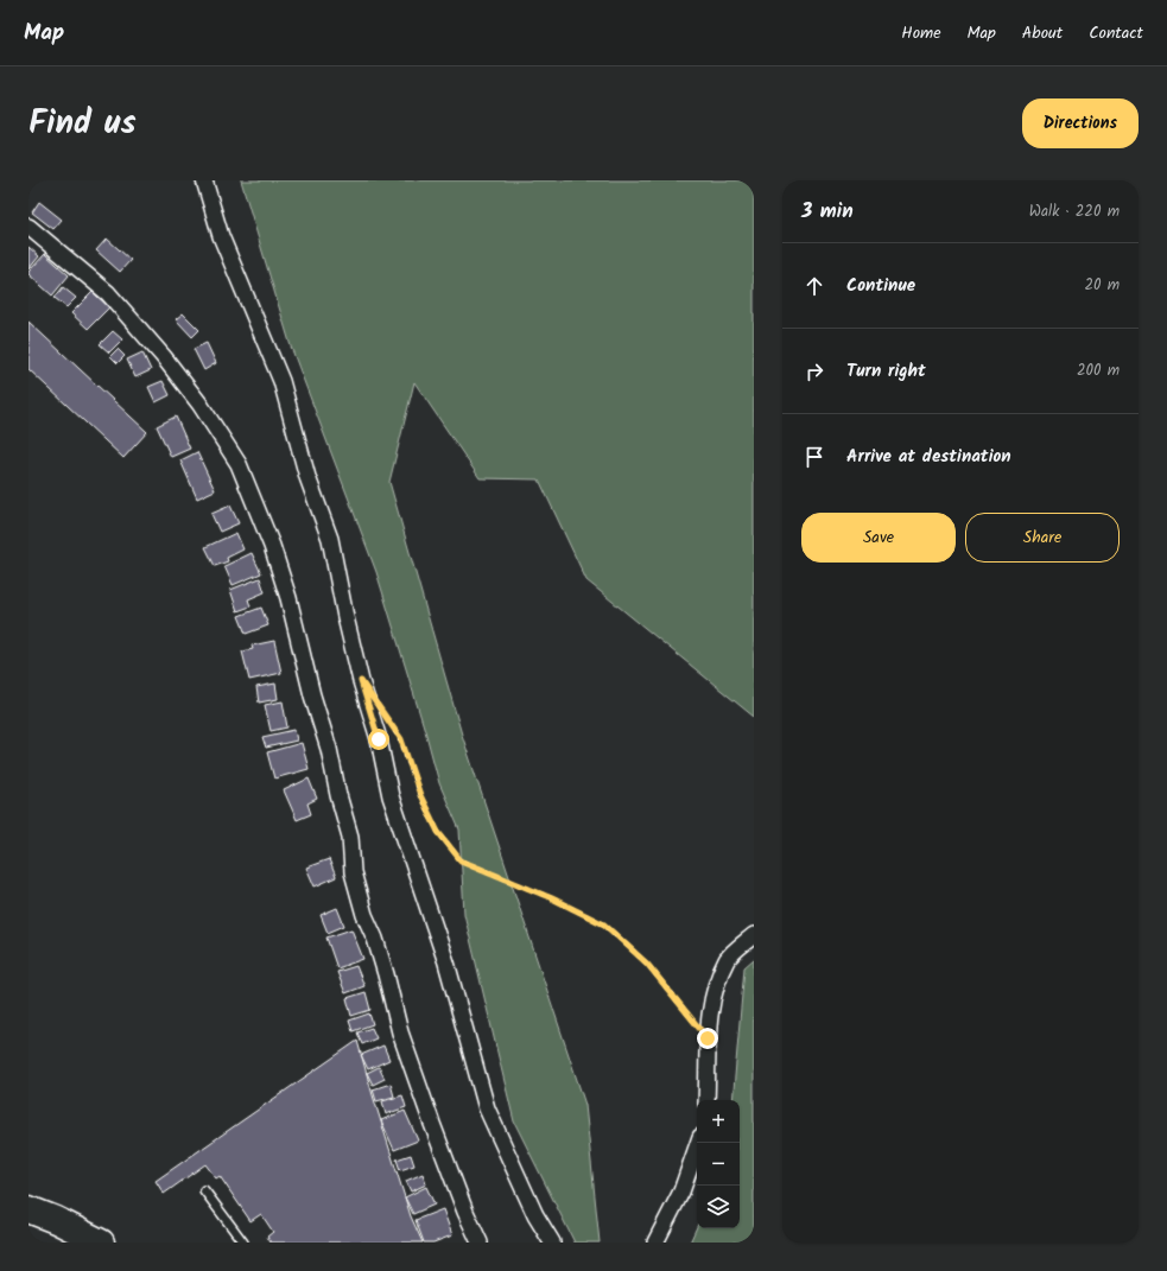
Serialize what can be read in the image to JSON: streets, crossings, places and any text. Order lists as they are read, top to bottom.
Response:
{
  "page": {
    "header": "Map",
    "nav": [
      "Home",
      "Map",
      "About",
      "Contact"
    ],
    "title": "Find us",
    "buttons": [
      "Directions",
      ["Save", "Share"]
    ],
    "heading": ["3 min", "Walk · 220 m"],
    "list": [
      ["Continue", "20 m"],
      ["Turn right", "200 m"],
      "Arrive at destination"
    ],
    "map_buttons": ["+", "−"]
  }
}
